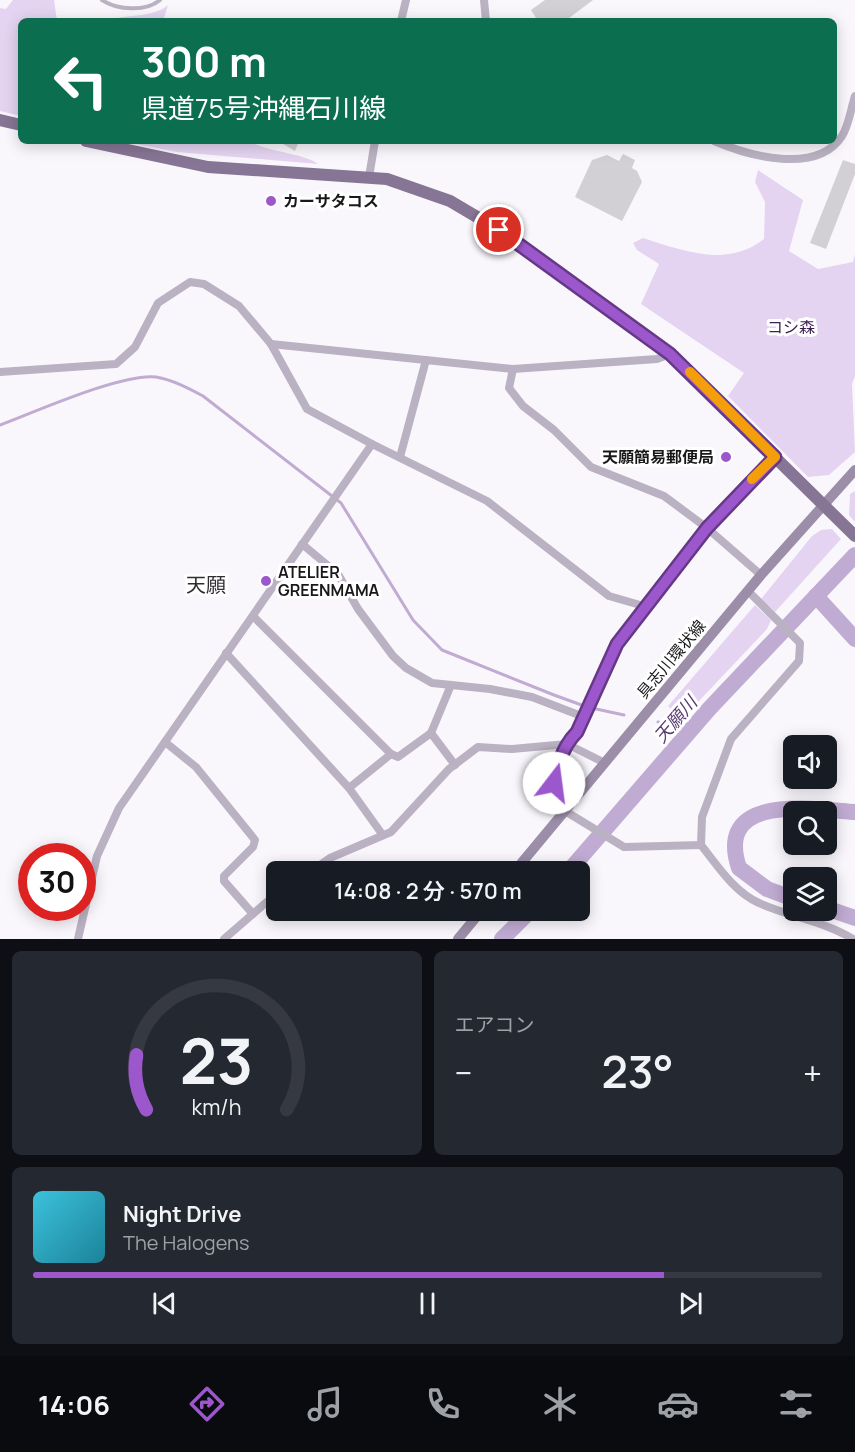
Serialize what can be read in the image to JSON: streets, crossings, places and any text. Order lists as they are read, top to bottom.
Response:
{
  "streets": {
    "main road": ["具志川環状線"]
  },
  "districts": ["天願"],
  "water": ["天願川"],
  "parks": ["コシ森"],
  "places": ["カーサタコス", "天願簡易郵便局", "ATELIER GREENMAMA"],
  "page": {
    "turn": ["300 m", "県道75号沖縄石川線"],
    "limit": "30",
    "trip": "14:08 · 2 分 · 570 m",
    "tile": "エアコン",
    "heat": ["−", "23°", "+"],
    "song": ["Night Drive", "The Halogens"],
    "tabs": "14:06",
    "gauge": ["23", "km/h"]
  }
}
